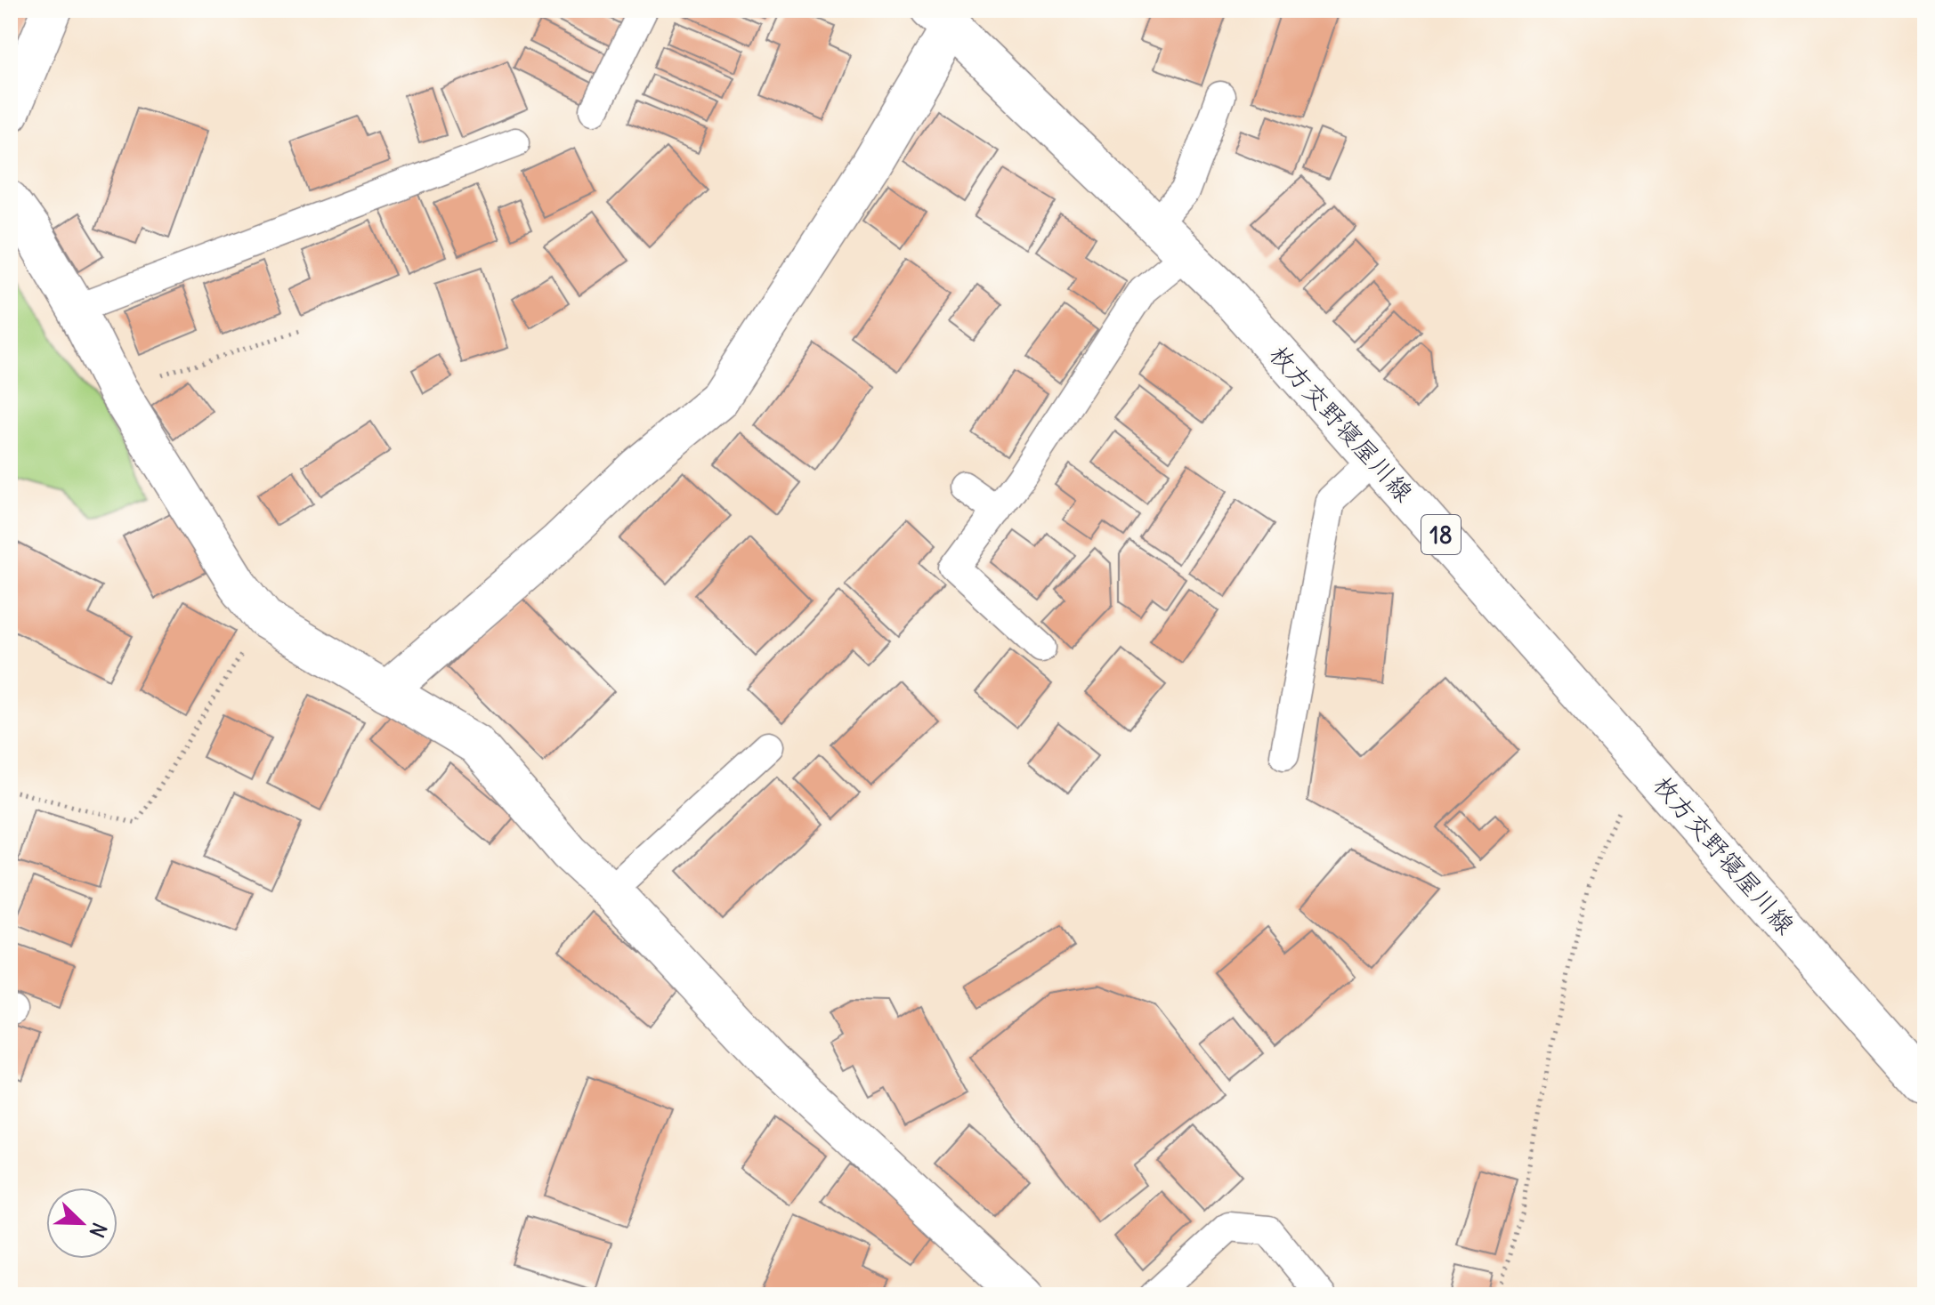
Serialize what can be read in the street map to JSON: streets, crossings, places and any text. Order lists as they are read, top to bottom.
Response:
{
  "streets": {
    "street": ["枚方交野寝屋川線", "18"]
  },
  "north": "bottom right"
}
